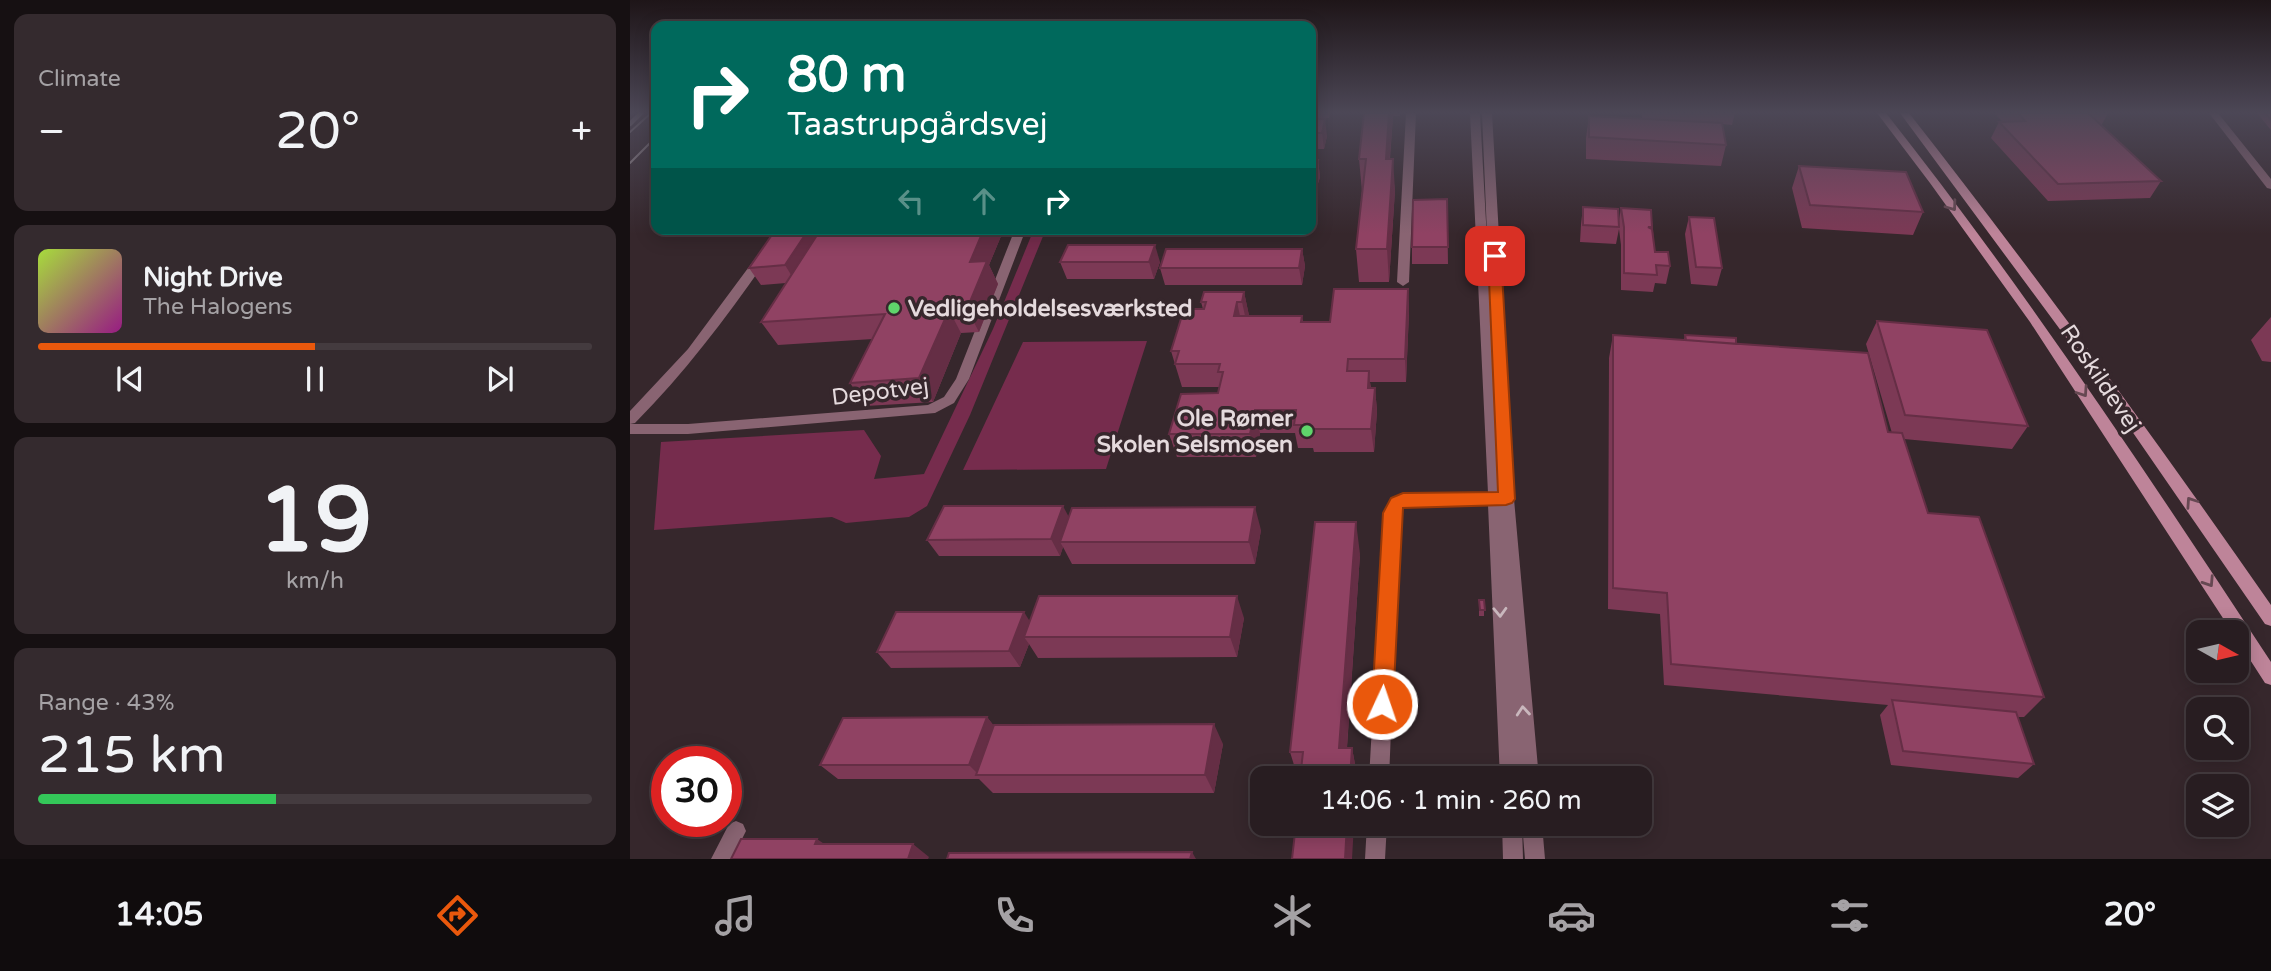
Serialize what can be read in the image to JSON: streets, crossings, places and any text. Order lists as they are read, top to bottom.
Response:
{
  "streets": {
    "main road": ["Roskildevej"],
    "street": ["Depotvej"]
  },
  "places": ["Vedligeholdelsesværksted", "Ole Rømer Skolen Selsmosen"],
  "north": "right",
  "page": {
    "tile": [
      "Climate",
      ["19", "km/h"],
      ["Range · 43%", "215 km"]
    ],
    "turn": ["80 m", "Taastrupgårdsvej"],
    "heat": ["−", "20°", "+"],
    "song": ["Night Drive", "The Halogens"],
    "limit": "30",
    "trip": "14:06 · 1 min · 260 m",
    "tabs": ["14:05", "20°"]
  }
}
